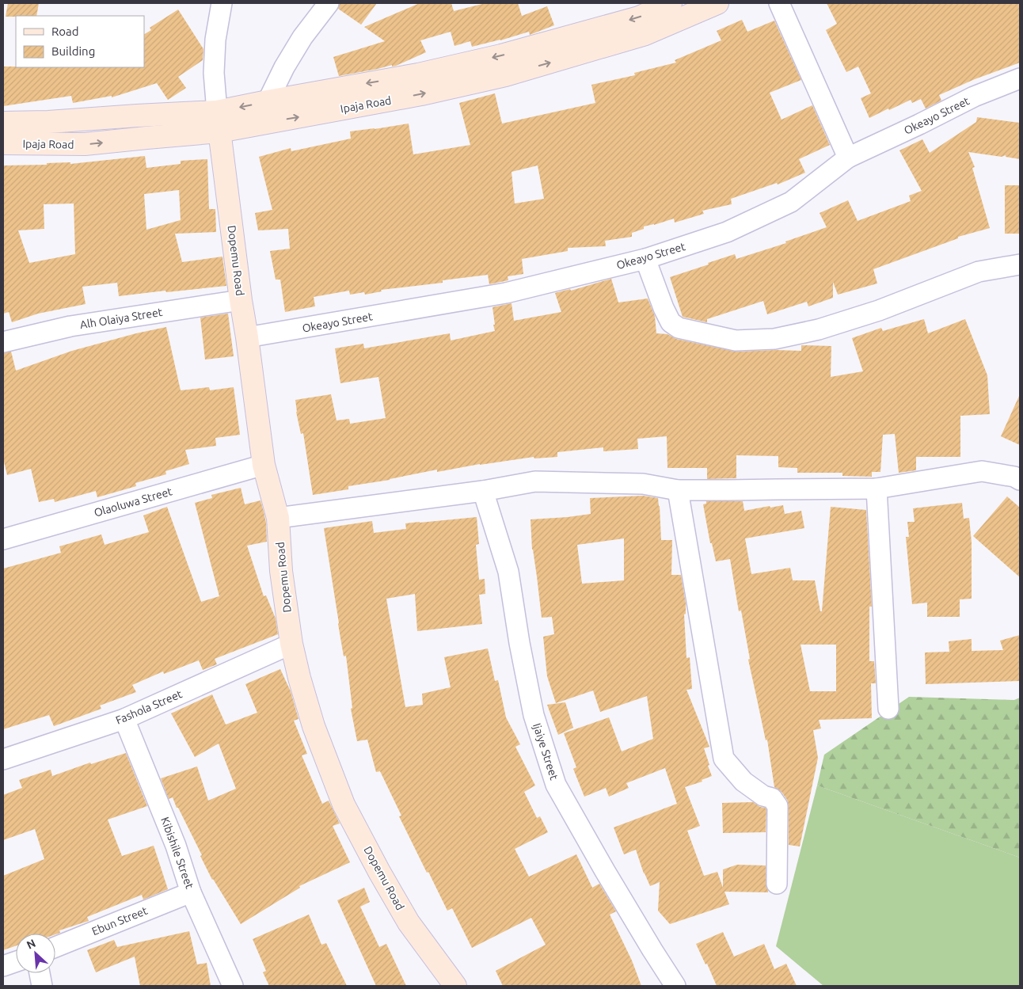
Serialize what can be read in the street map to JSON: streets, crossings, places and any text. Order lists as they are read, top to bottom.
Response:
{
  "streets": {
    "main road": ["Ipaja Road", "Dopemu Road"],
    "street": [
      "Okeayo Street",
      "Alh Olaiya Street",
      "Olaoluwa Street",
      "Fashola Street",
      "Ijaiye Street",
      "Kibishile Street",
      "Ebun Street"
    ]
  },
  "crossings": [
    ["Ipaja Road", "Dopemu Road"],
    ["Okeayo Street", "Dopemu Road"],
    ["Dopemu Road", "Alh Olaiya Street"],
    ["Dopemu Road", "Olaoluwa Street"],
    ["Dopemu Road", "Fashola Street"],
    ["Fashola Street", "Kibishile Street"],
    ["Kibishile Street", "Ebun Street"]
  ],
  "legend": ["Road", "Building"],
  "north": "top left"
}
